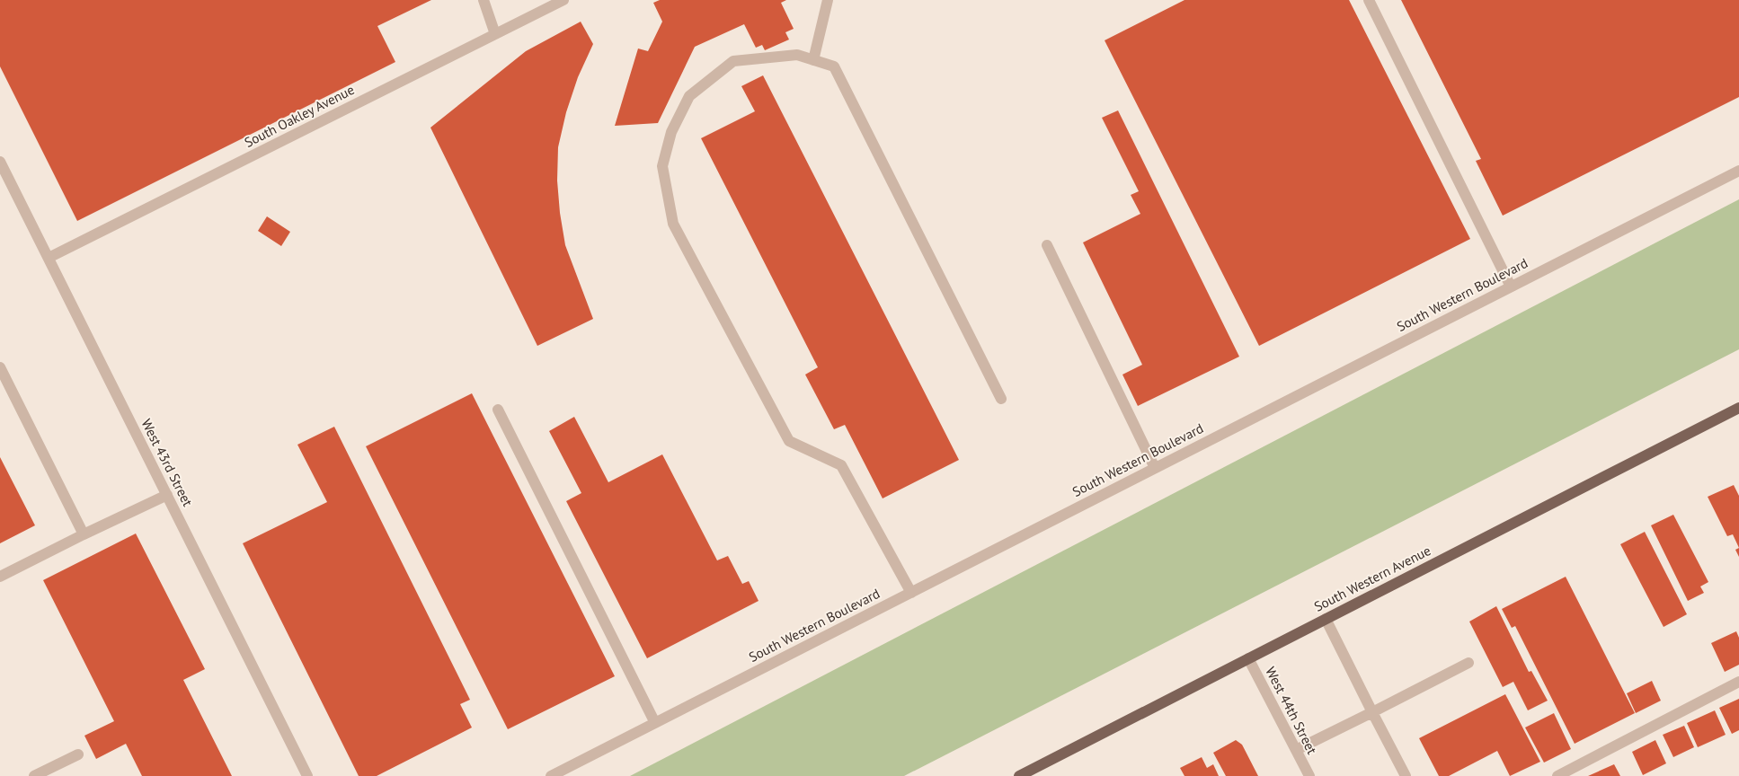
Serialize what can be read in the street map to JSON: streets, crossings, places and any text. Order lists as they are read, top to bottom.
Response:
{
  "streets": {
    "main road": ["South Western Avenue"],
    "street": [
      "South Oakley Avenue",
      "South Western Boulevard",
      "West 43rd Street",
      "West 44th Street"
    ]
  },
  "crossings": [
    ["South Oakley Avenue", "West 43rd Street"],
    ["South Western Avenue", "West 44th Street"]
  ]
}
